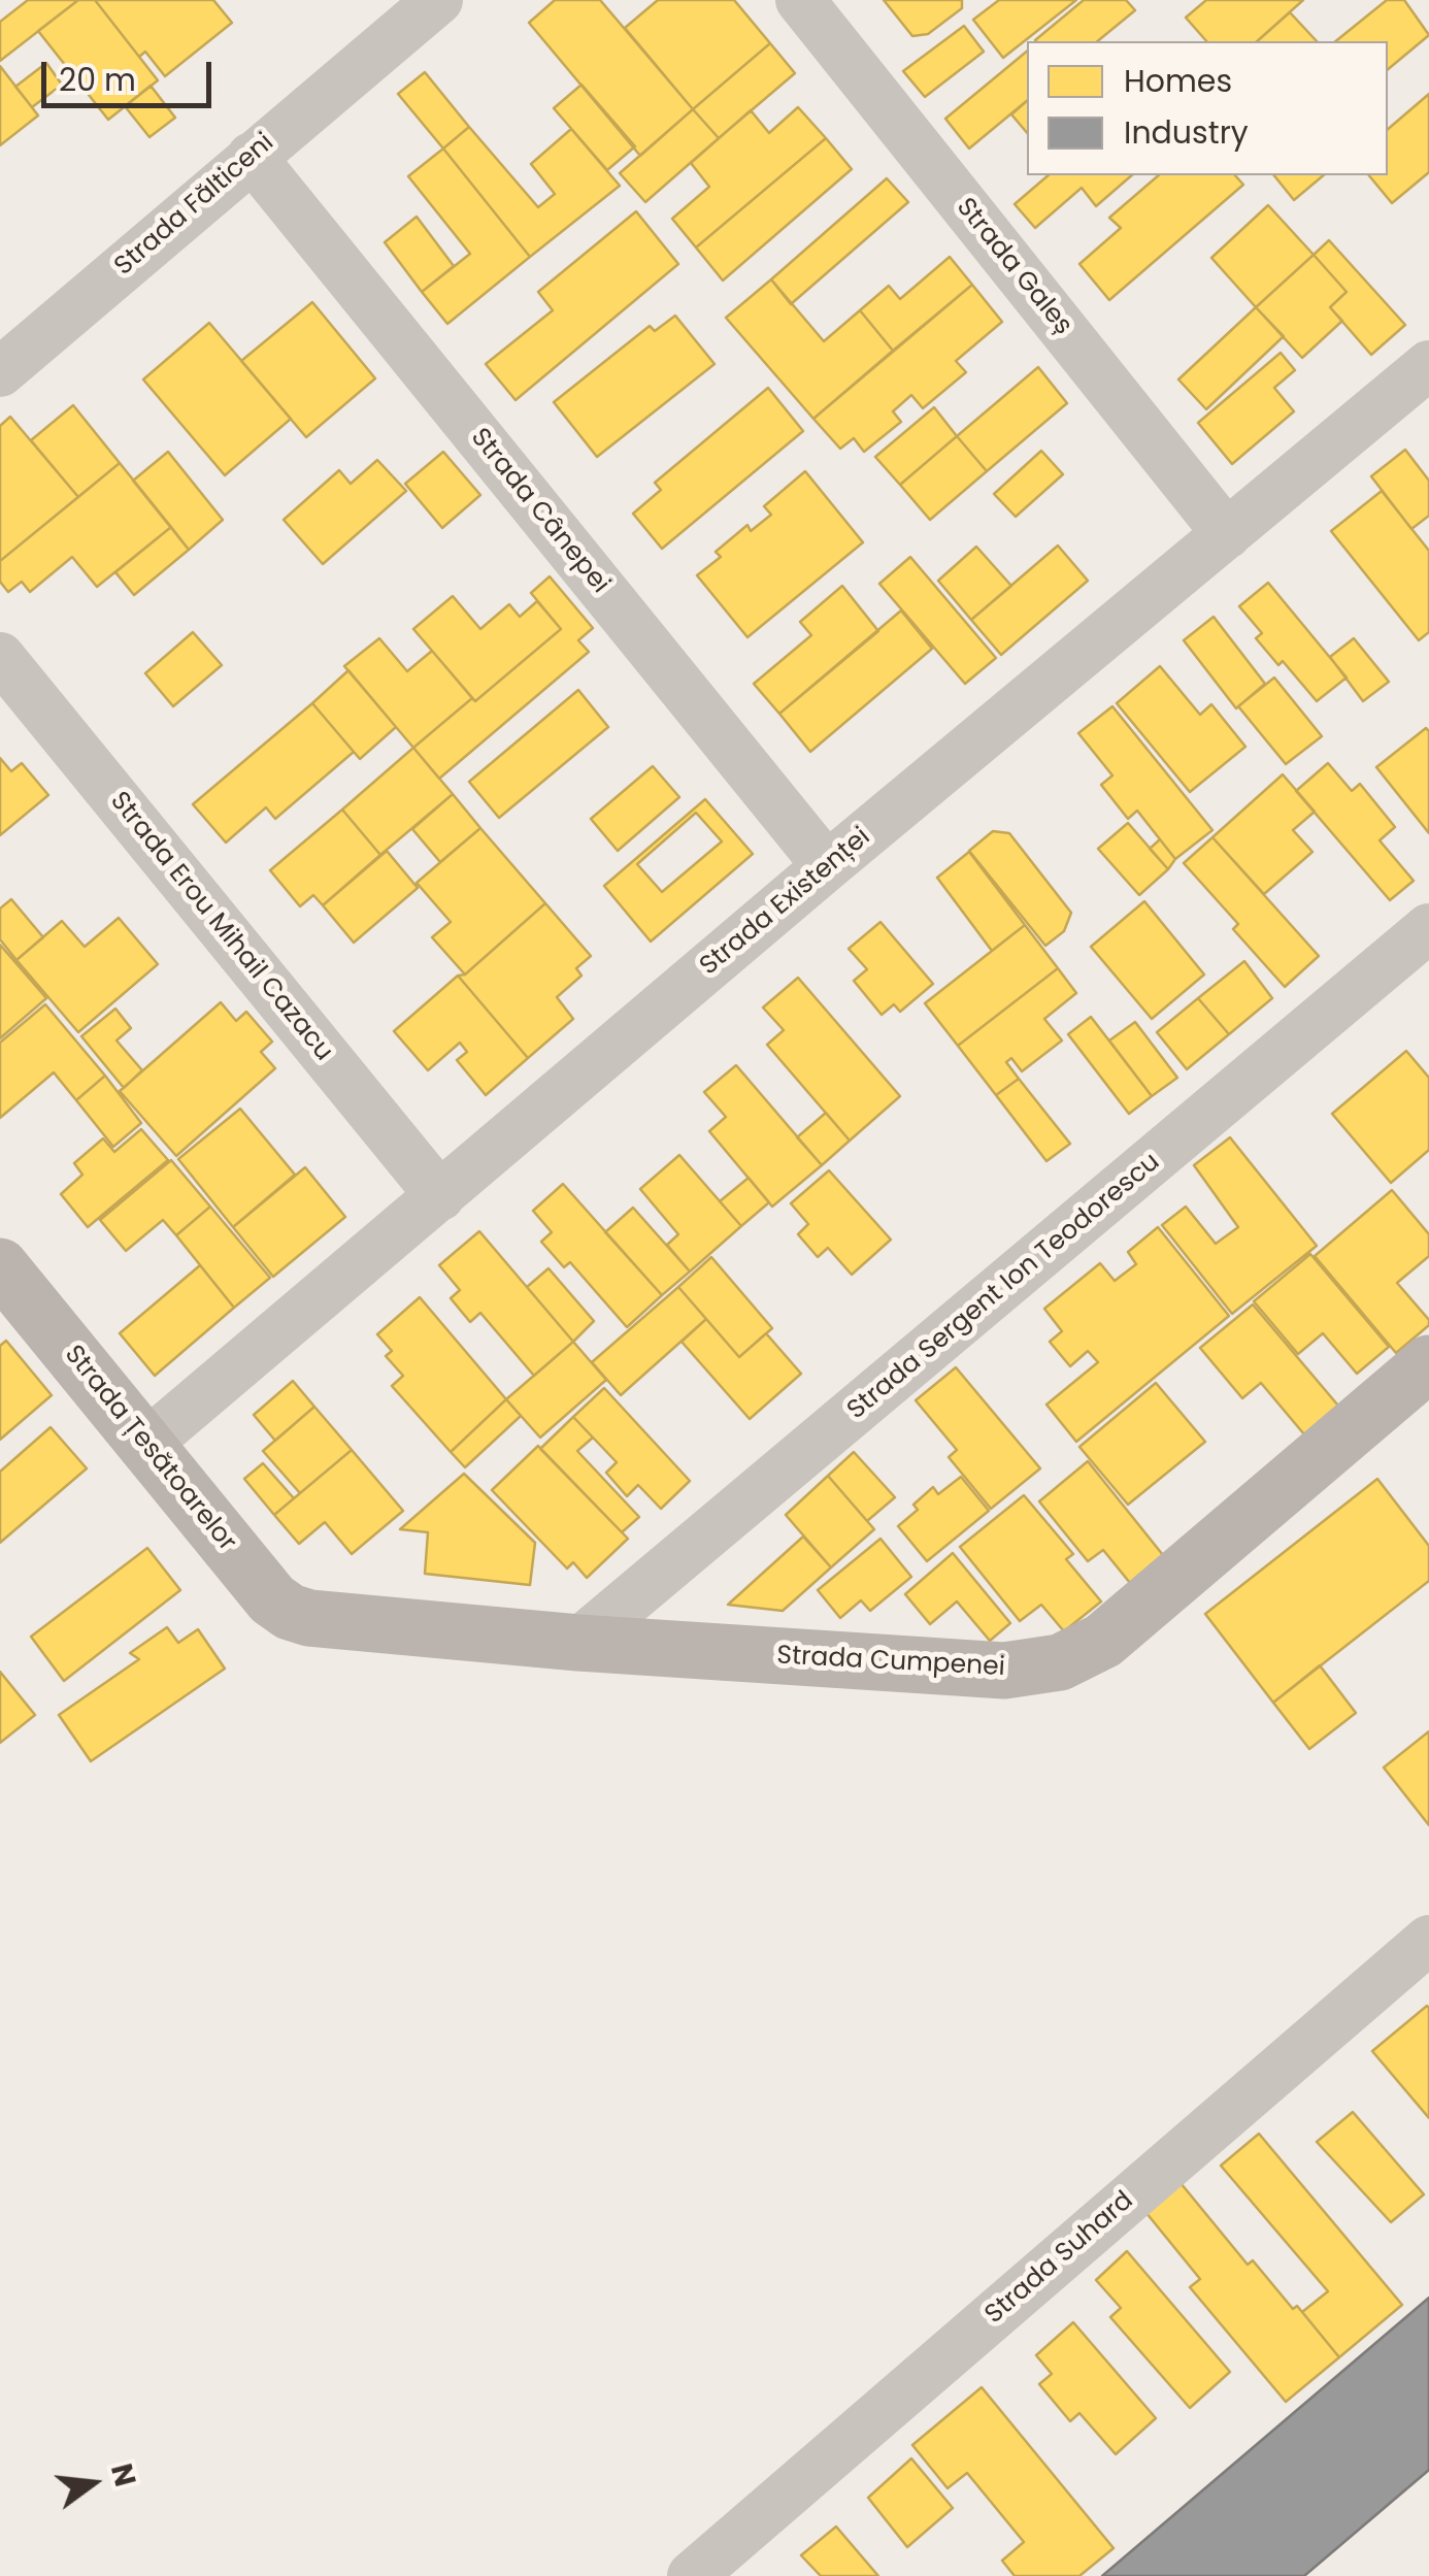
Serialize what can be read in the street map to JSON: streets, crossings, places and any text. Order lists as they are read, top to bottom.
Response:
{
  "streets": {
    "street": [
      "Strada Fălticeni",
      "Strada Galeș",
      "Strada Cânepei",
      "Strada Existenței",
      "Strada Erou Mihail Cazacu",
      "Strada Sergent Ion Teodorescu",
      "Strada Țesătoarelor",
      "Strada Cumpenei",
      "Strada Suhard"
    ]
  },
  "crossings": [
    ["Strada Fălticeni", "Strada Cânepei"],
    ["Strada Galeș", "Strada Existenței"],
    ["Strada Cânepei", "Strada Existenței"],
    ["Strada Existenței", "Strada Erou Mihail Cazacu"],
    ["Strada Existenței", "Strada Țesătoarelor"],
    ["Strada Sergent Ion Teodorescu", "Strada Cumpenei"],
    ["Strada Țesătoarelor", "Strada Cumpenei"]
  ],
  "legend": ["Homes", "Industry"],
  "scale_bar": "20 m",
  "north": "right"
}
